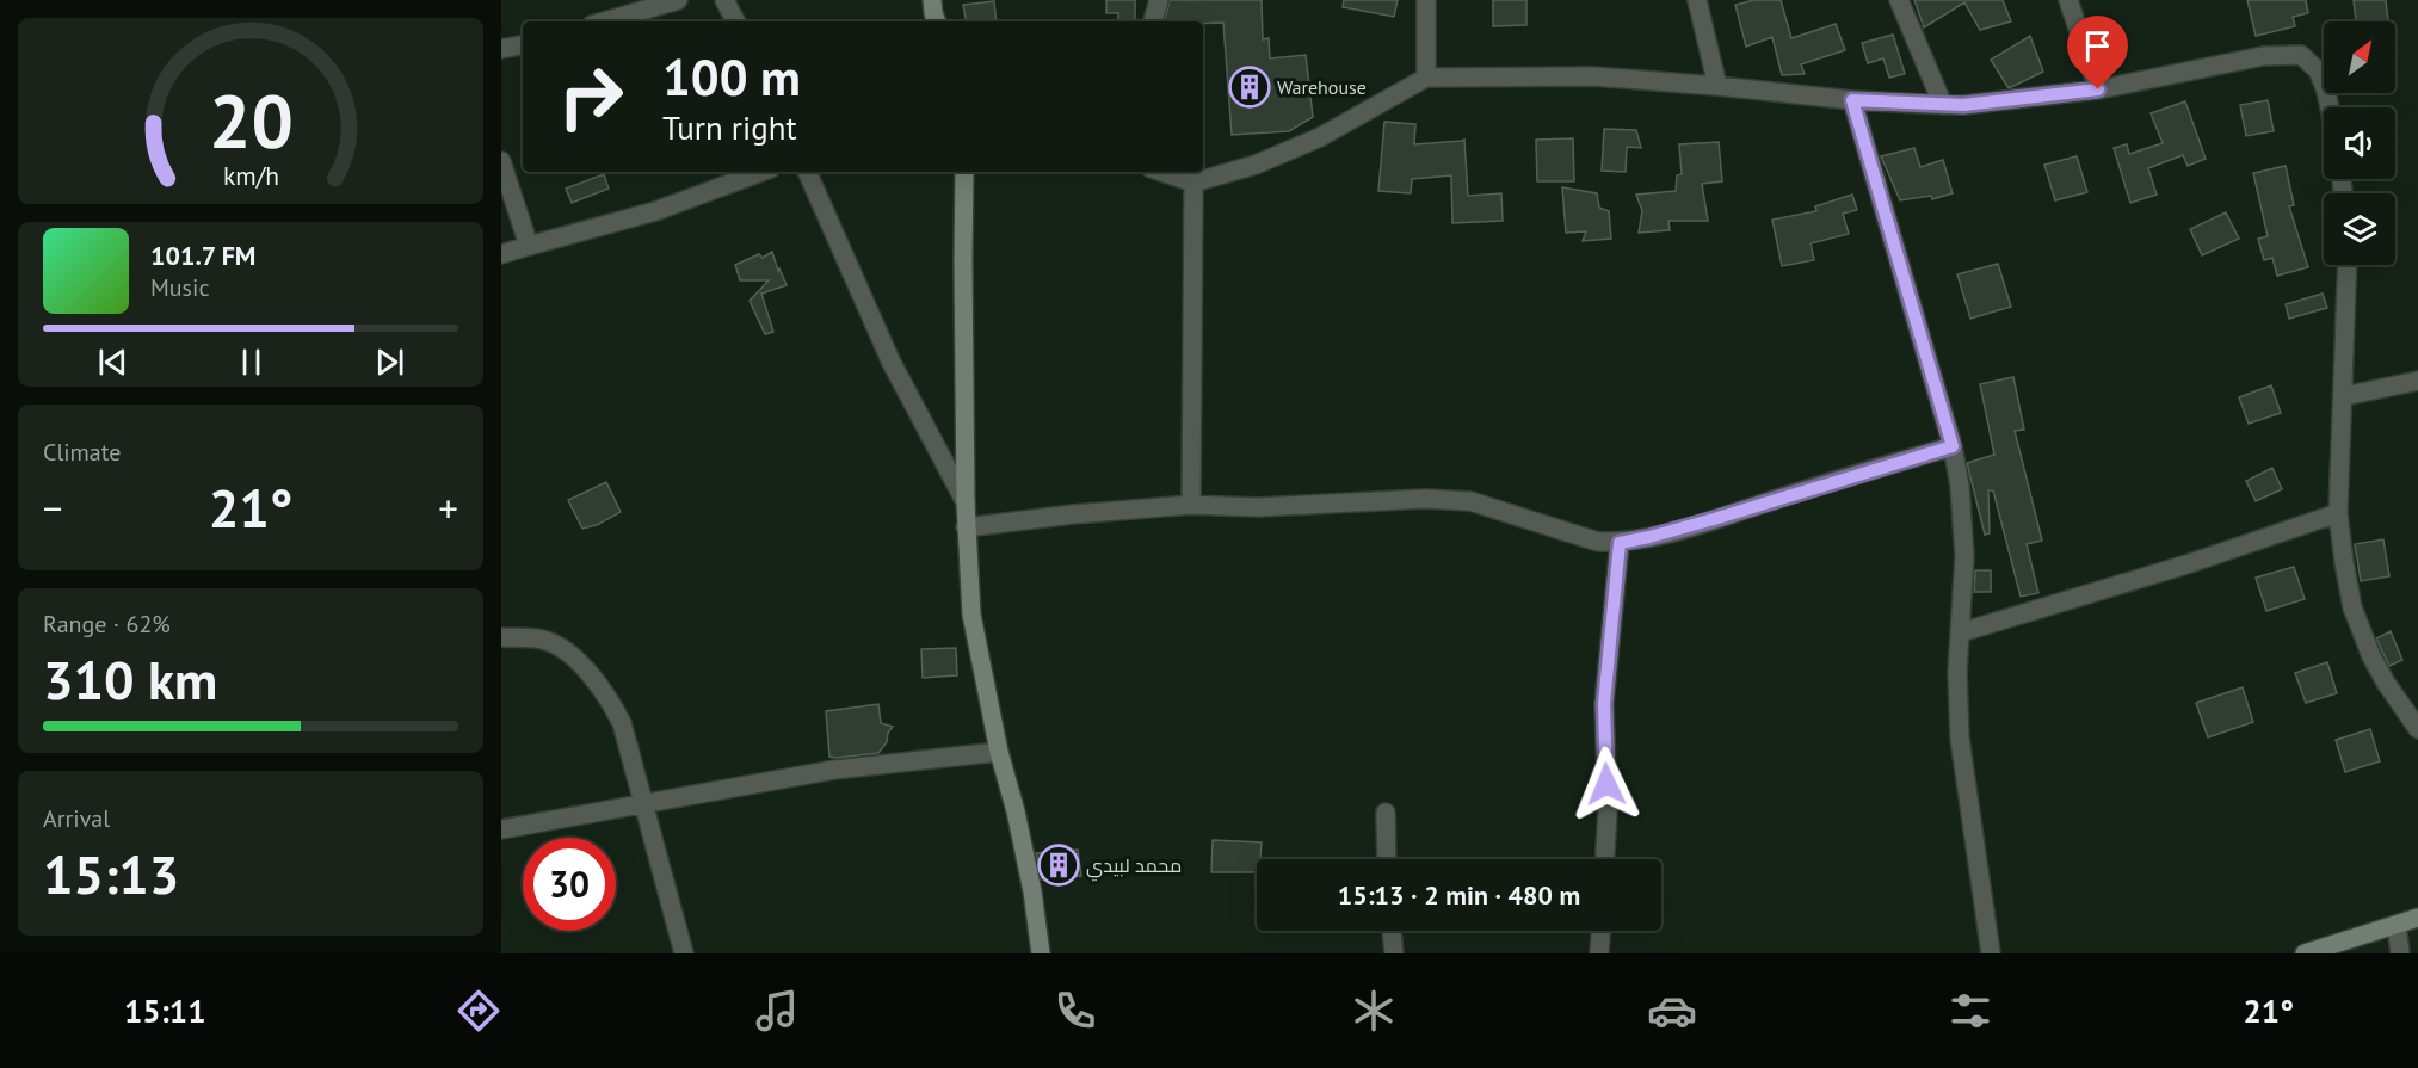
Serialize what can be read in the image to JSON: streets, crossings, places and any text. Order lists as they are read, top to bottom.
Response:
{
  "places": {
    "building": ["Warehouse", "محمد لبيدي"]
  },
  "north": "top right",
  "page": {
    "turn": ["100 m", "Turn right"],
    "song": ["101.7 FM", "Music"],
    "tile": [
      "Climate",
      ["Range · 62%", "310 km"],
      ["Arrival", "15:13"]
    ],
    "heat": ["−", "21°", "+"],
    "limit": "30",
    "trip": "15:13 · 2 min · 480 m",
    "tabs": ["15:11", "21°"],
    "gauge": ["20", "km/h"]
  }
}
